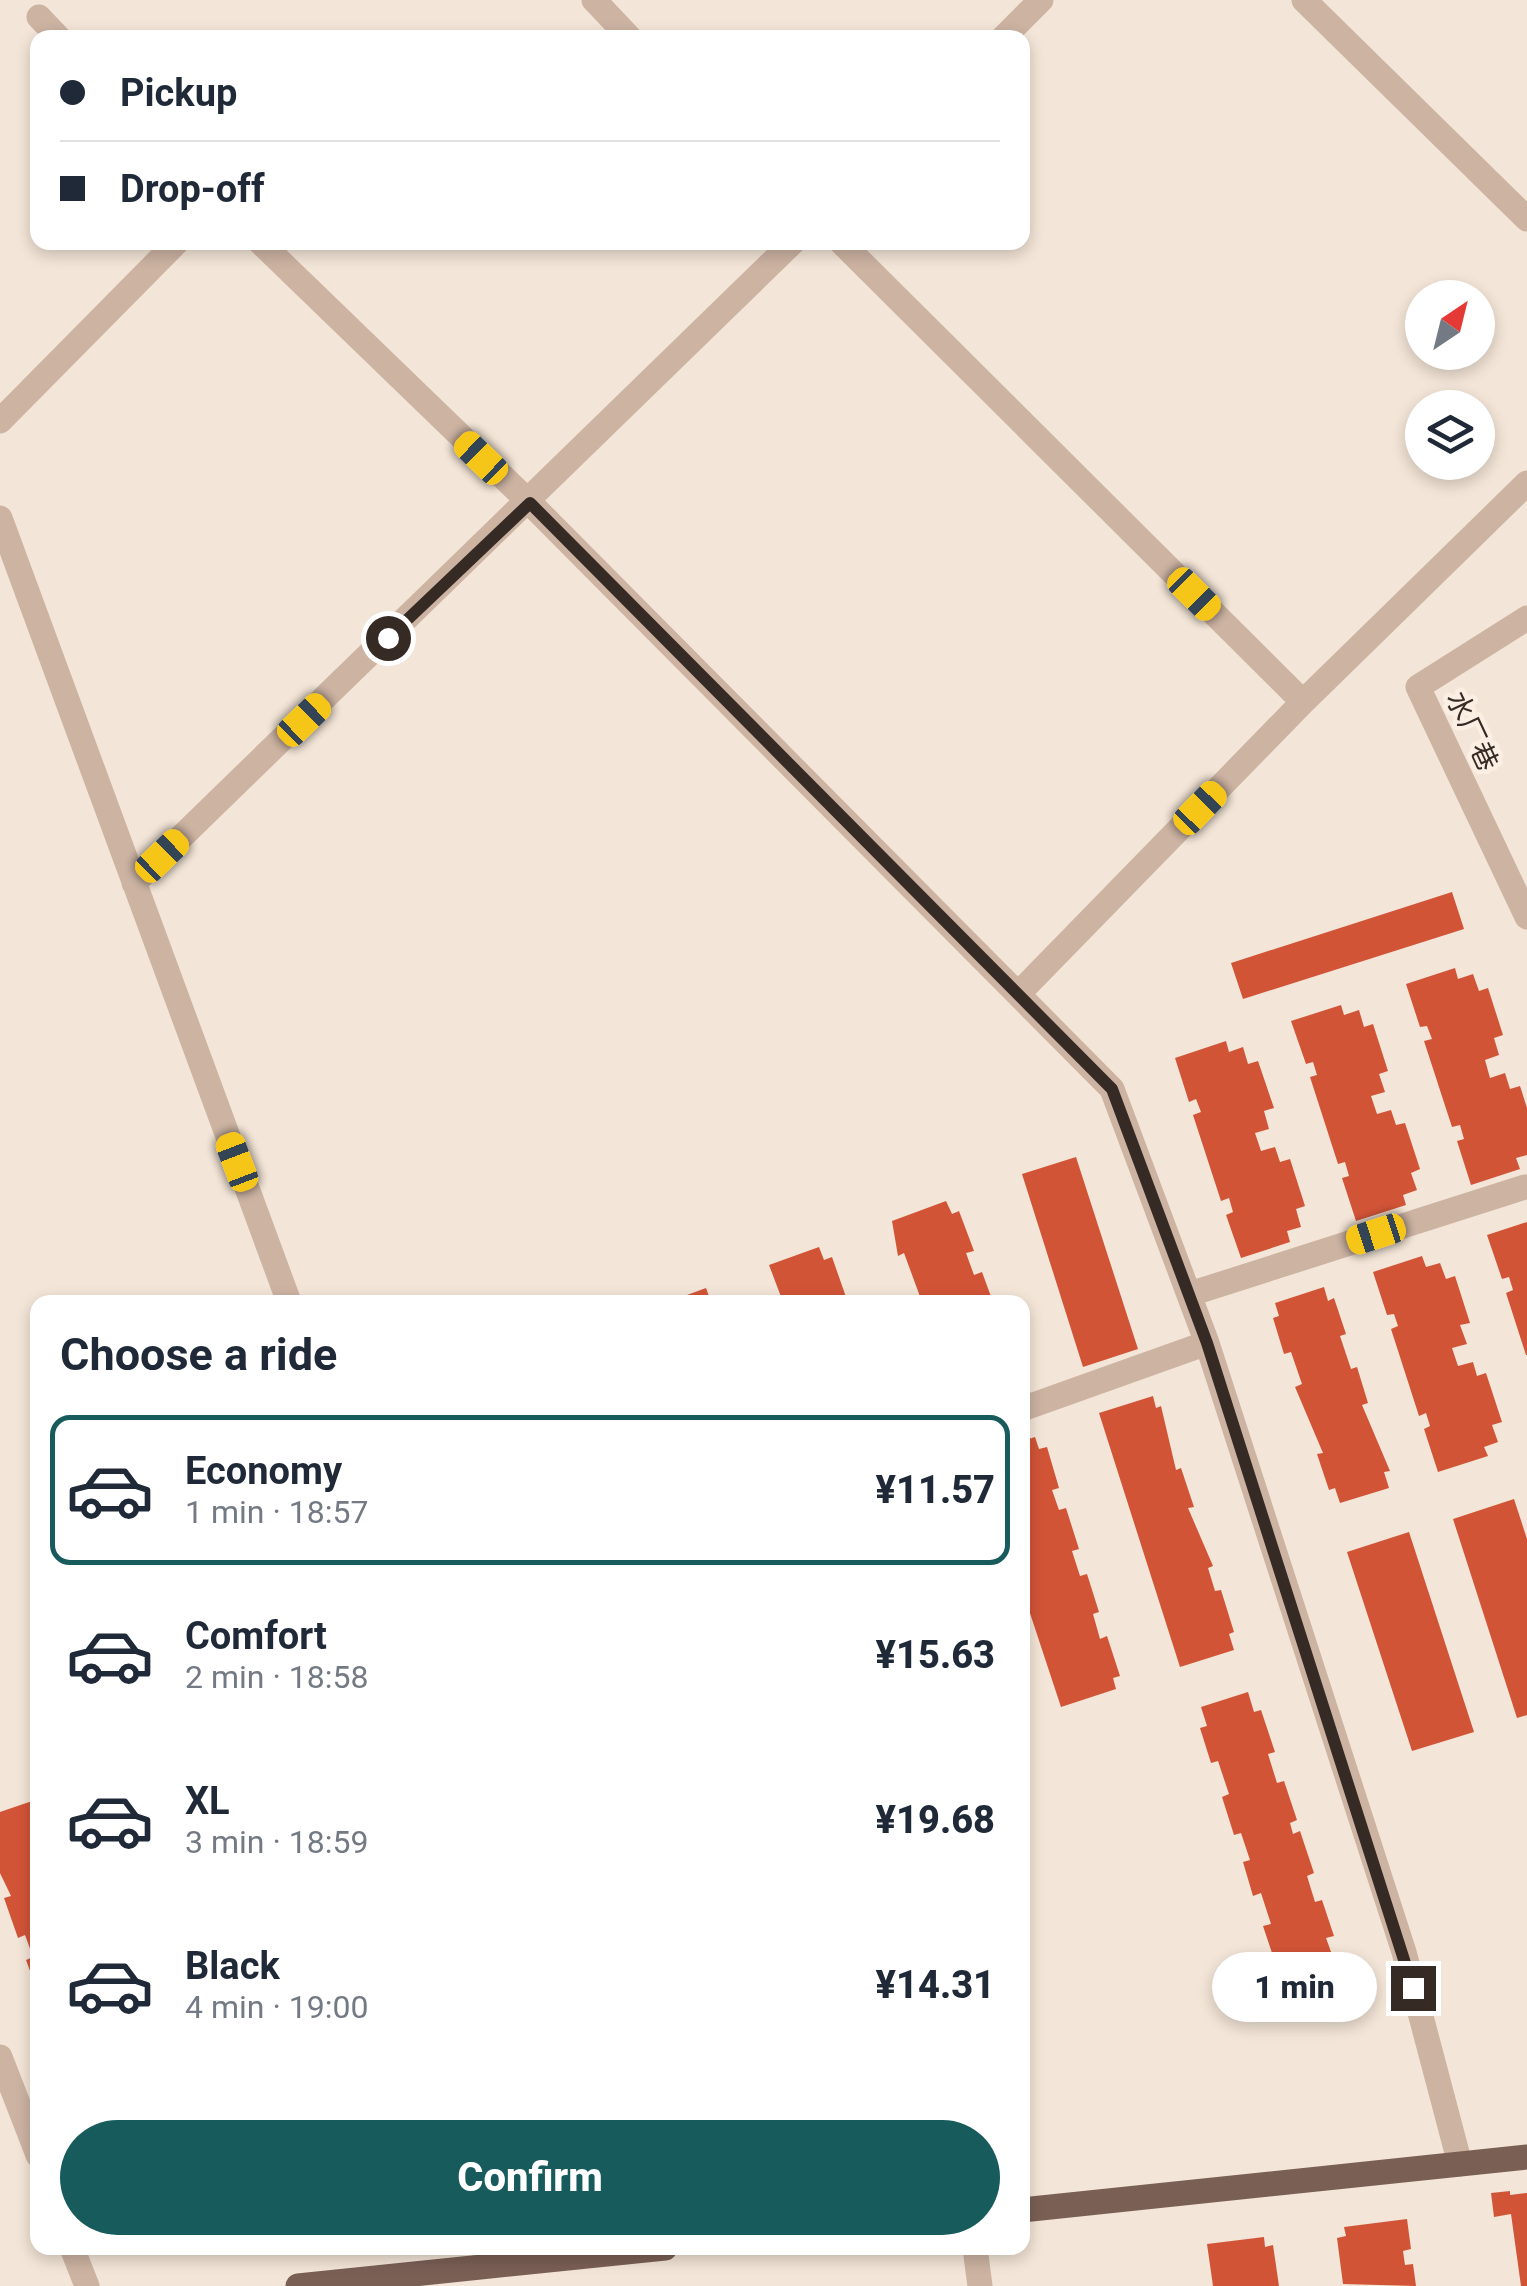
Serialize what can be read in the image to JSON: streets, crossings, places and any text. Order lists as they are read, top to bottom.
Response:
{
  "streets": {
    "street": ["水厂巷"]
  },
  "north": "top right",
  "page": {
    "banner": ["Pickup", "Drop-off"],
    "heading": "Choose a ride",
    "list": [
      {
        "name": "Economy",
        "note": "1 min · 18:57",
        "value": "¥11.57"
      },
      {
        "name": "Comfort",
        "note": "2 min · 18:58",
        "value": "¥15.63"
      },
      {
        "name": "XL",
        "note": "3 min · 18:59",
        "value": "¥19.68"
      },
      {
        "name": "Black",
        "note": "4 min · 19:00",
        "value": "¥14.31"
      }
    ],
    "bubble": "1 min",
    "buttons": "Confirm"
  }
}
